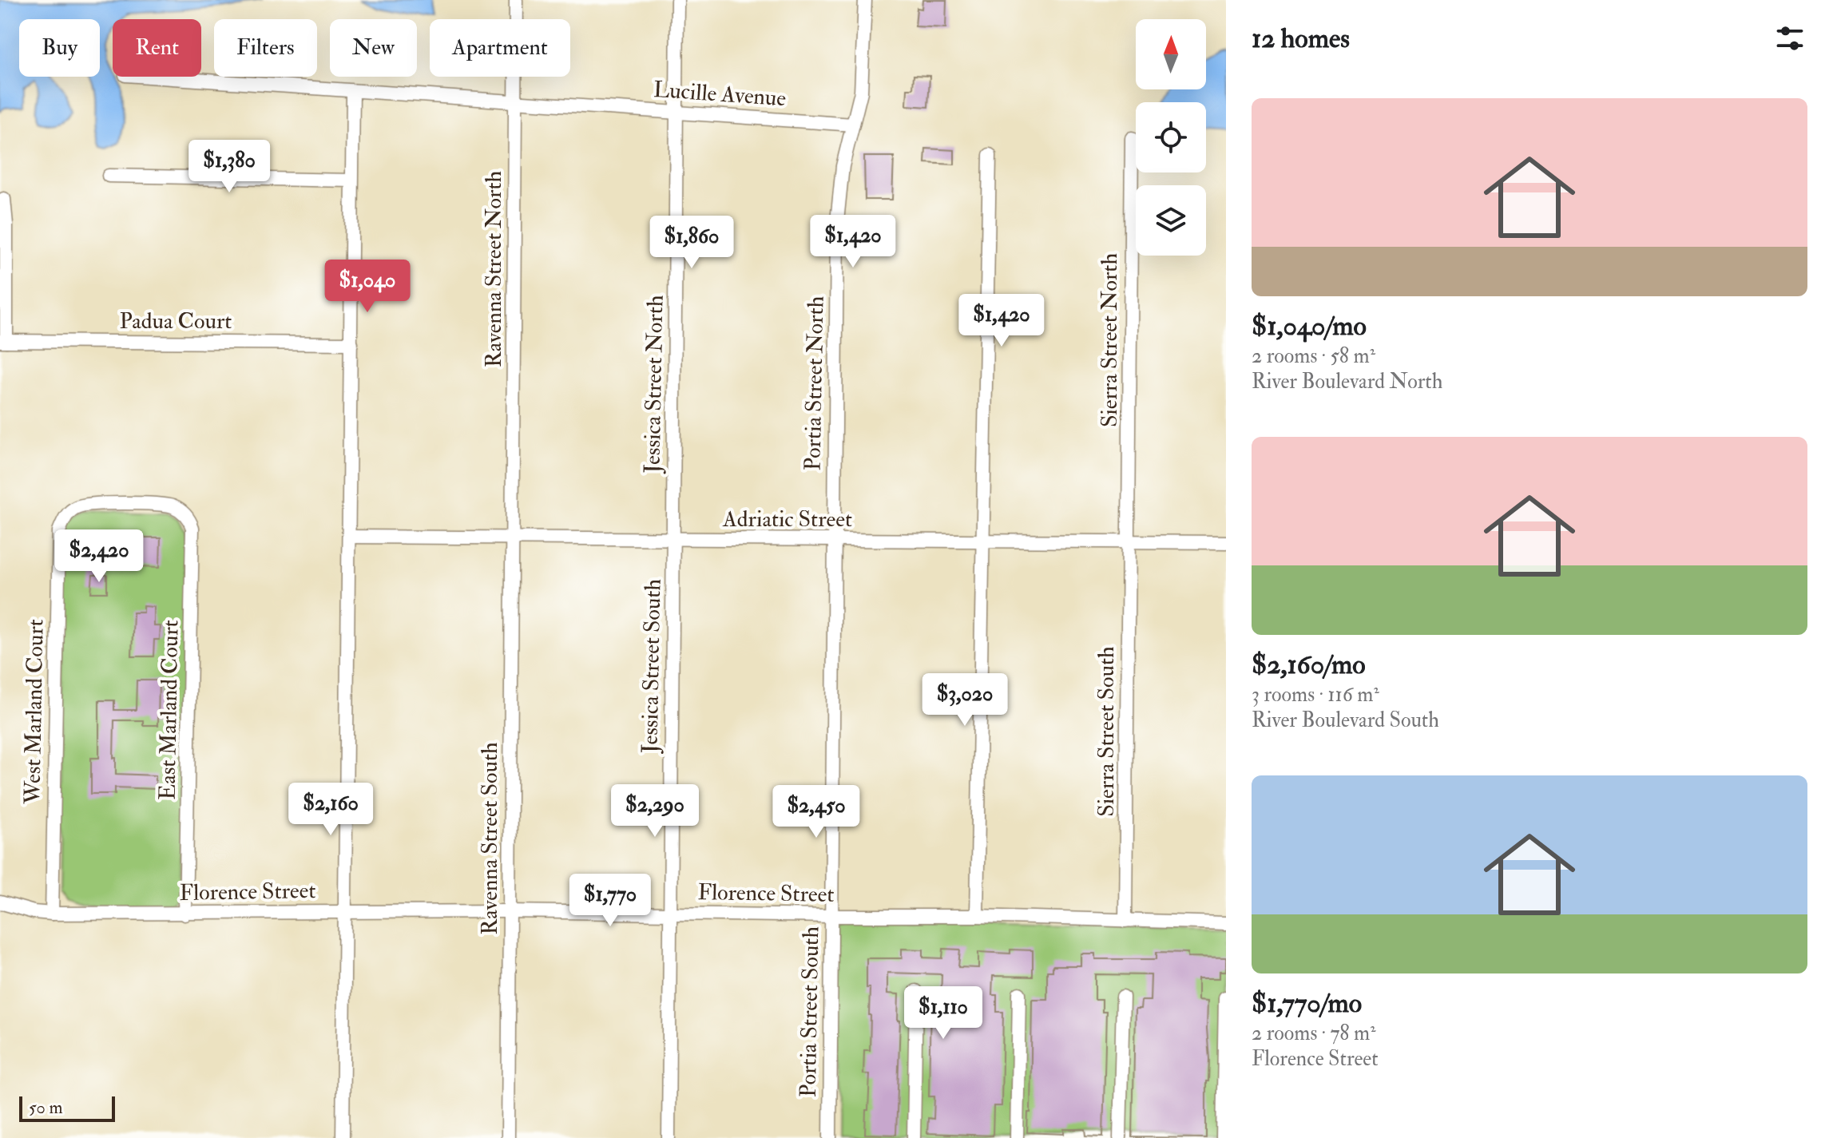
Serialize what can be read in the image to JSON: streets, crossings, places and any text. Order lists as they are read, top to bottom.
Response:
{
  "streets": {
    "street": [
      "Lucille Avenue",
      "Ravenna Street North",
      "Padua Court",
      "Sierra Street North",
      "Portia Street North",
      "Jessica Street North",
      "Adriatic Street",
      "Jessica Street South",
      "East Marland Court",
      "West Marland Court",
      "Sierra Street South",
      "Ravenna Street South",
      "Florence Street",
      "Portia Street South"
    ]
  },
  "crossings": [
    ["Lucille Avenue", "Ravenna Street North"],
    ["Lucille Avenue", "Portia Street North"],
    ["Lucille Avenue", "Jessica Street North"],
    ["Ravenna Street North", "Adriatic Street"],
    ["Ravenna Street North", "Ravenna Street South"],
    ["Sierra Street North", "Adriatic Street"],
    ["Sierra Street North", "Sierra Street South"],
    ["Portia Street North", "Adriatic Street"],
    ["Portia Street North", "Portia Street South"],
    ["Jessica Street North", "Adriatic Street"],
    ["Jessica Street North", "Jessica Street South"],
    ["Adriatic Street", "Jessica Street South"],
    ["Adriatic Street", "Sierra Street South"],
    ["Adriatic Street", "Ravenna Street South"],
    ["Adriatic Street", "Portia Street South"],
    ["Jessica Street South", "Florence Street"],
    ["East Marland Court", "West Marland Court"],
    ["East Marland Court", "Florence Street"],
    ["West Marland Court", "Florence Street"],
    ["Sierra Street South", "Florence Street"],
    ["Ravenna Street South", "Florence Street"],
    ["Florence Street", "Portia Street South"]
  ],
  "scale_bar": "50 m",
  "north": "top",
  "page": {
    "heading": "12 homes",
    "chip": [
      "Buy",
      "Rent",
      "Filters",
      "New",
      "Apartment"
    ],
    "list": [
      {
        "name": "$1,040/mo",
        "note": "2 rooms · 58 m² · River Boulevard North"
      },
      {
        "name": "$2,160/mo",
        "note": "3 rooms · 116 m² · River Boulevard South"
      },
      {
        "name": "$1,770/mo",
        "note": "2 rooms · 78 m² · Florence Street"
      }
    ],
    "price": [
      "$1,380",
      "$1,420",
      "$1,860",
      "$1,040",
      "$1,420",
      "$2,420",
      "$3,020",
      "$2,160",
      "$2,290",
      "$2,450",
      "$1,770",
      "$1,110"
    ],
    "scale": "50 m"
  }
}
